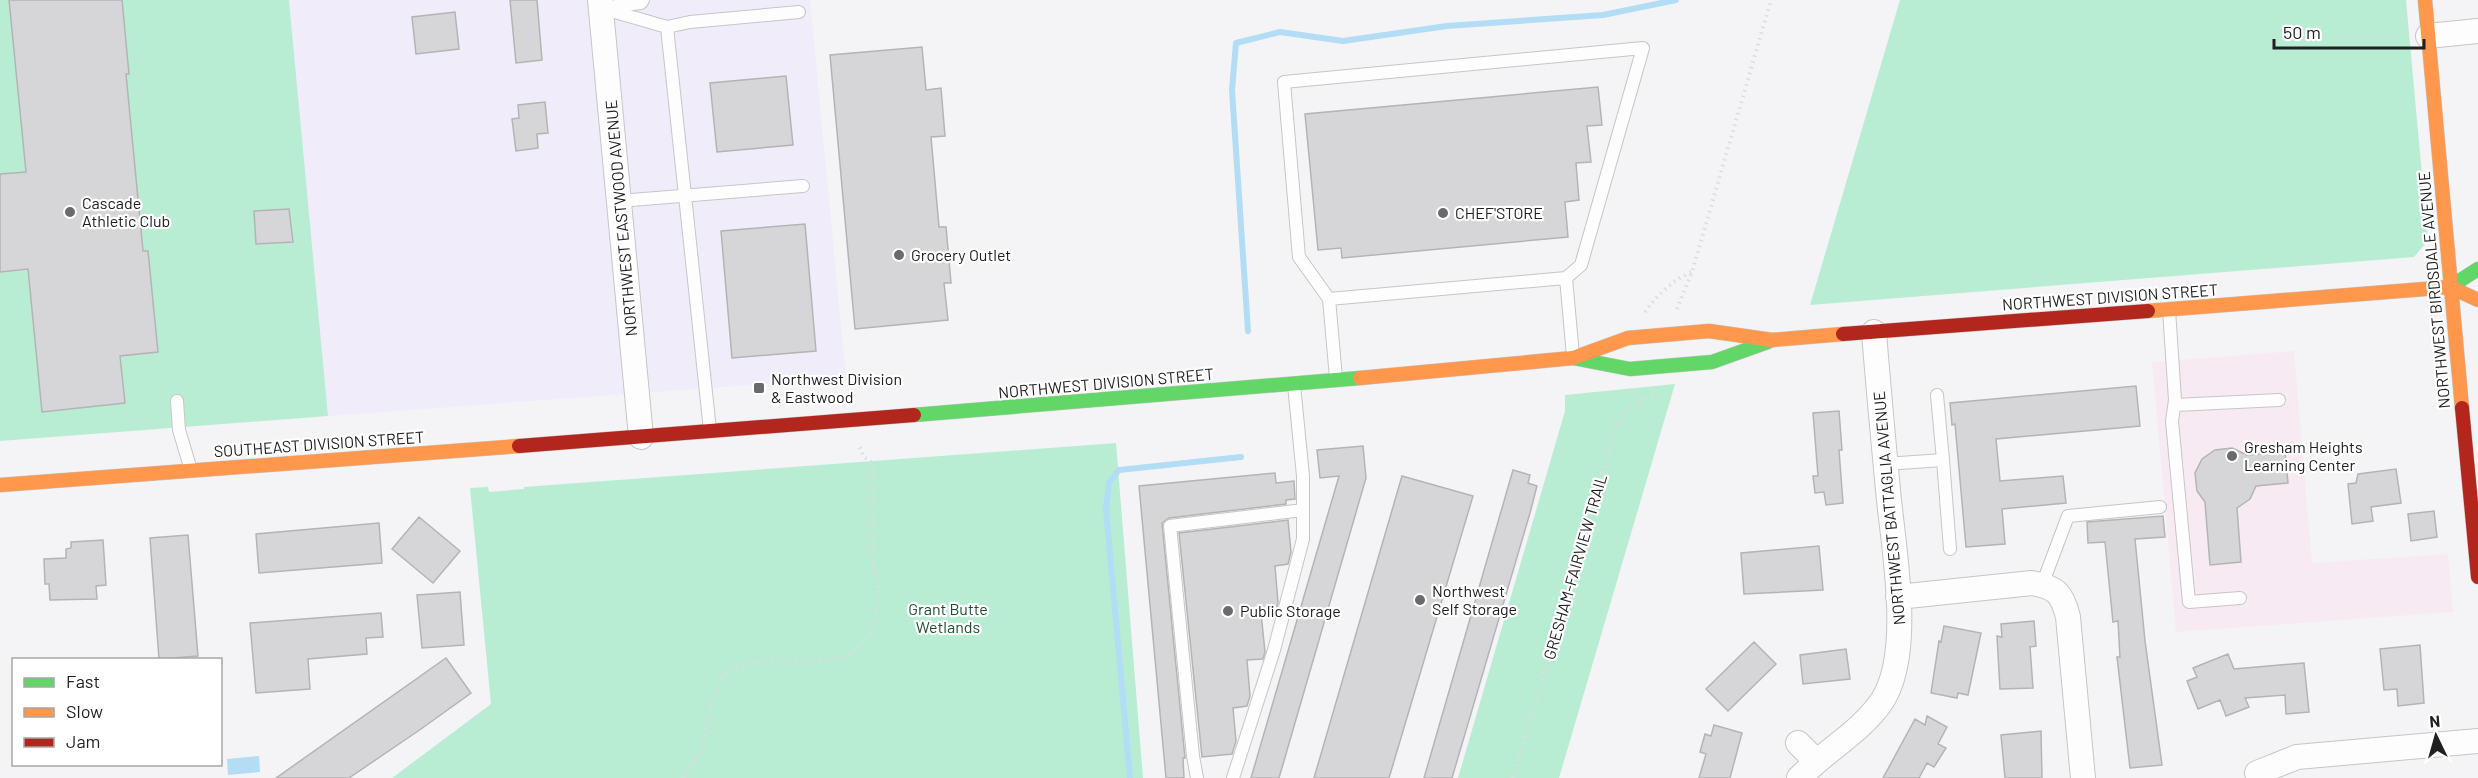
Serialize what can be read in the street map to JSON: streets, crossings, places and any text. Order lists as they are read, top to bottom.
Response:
{
  "streets": {
    "main road": ["NORTHWEST BIRDSDALE AVENUE", "NORTHWEST DIVISION STREET", "SOUTHEAST DIVISION STREET"],
    "street": ["NORTHWEST EASTWOOD AVENUE", "NORTHWEST BATTAGLIA AVENUE"],
    "path": ["GRESHAM-FAIRVIEW TRAIL"]
  },
  "crossings": [
    ["NORTHWEST EASTWOOD AVENUE", "NORTHWEST DIVISION STREET"],
    ["NORTHWEST EASTWOOD AVENUE", "SOUTHEAST DIVISION STREET"],
    ["NORTHWEST BIRDSDALE AVENUE", "NORTHWEST DIVISION STREET"],
    ["NORTHWEST DIVISION STREET", "SOUTHEAST DIVISION STREET"],
    ["NORTHWEST DIVISION STREET", "NORTHWEST BATTAGLIA AVENUE"]
  ],
  "parks": ["Grant Butte Wetlands"],
  "places": {
    "other": [
      "Cascade Athletic Club",
      "CHEF'STORE",
      "Grocery Outlet",
      "Gresham Heights Learning Center",
      "Northwest Self Storage",
      "Public Storage"
    ],
    "transit": ["Northwest Division & Eastwood"]
  },
  "legend": ["Fast", "Slow", "Jam"],
  "scale_bar": "50 m",
  "north": "top"
}
